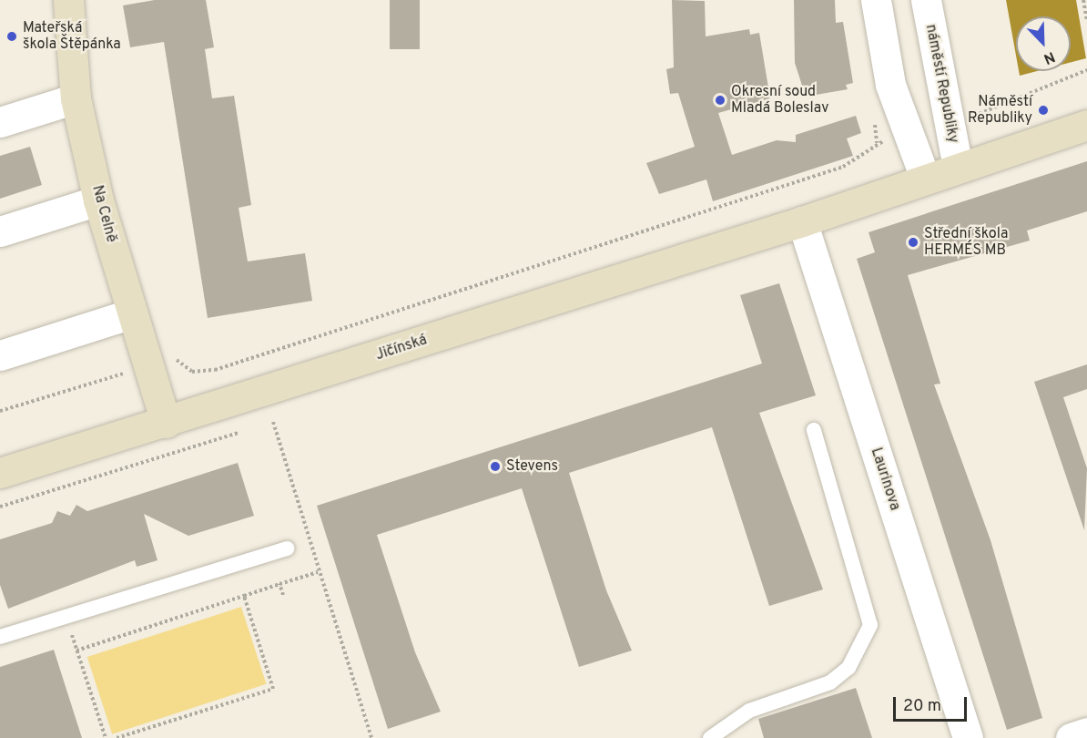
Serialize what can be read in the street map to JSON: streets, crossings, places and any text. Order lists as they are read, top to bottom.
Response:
{
  "streets": {
    "street": [
      "náměstí Republiky",
      "Na Celně",
      "Jičínská",
      "Laurinova"
    ]
  },
  "crossings": [
    ["Na Celně", "Jičínská"],
    ["Jičínská", "Laurinova"]
  ],
  "places": [
    "Mateřská škola Štěpánka",
    "Okresní soud Mladá Boleslav",
    "Náměstí Republiky",
    "Střední škola HERMÉS MB",
    "Stevens"
  ],
  "scale_bar": "20 m",
  "north": "bottom right"
}
